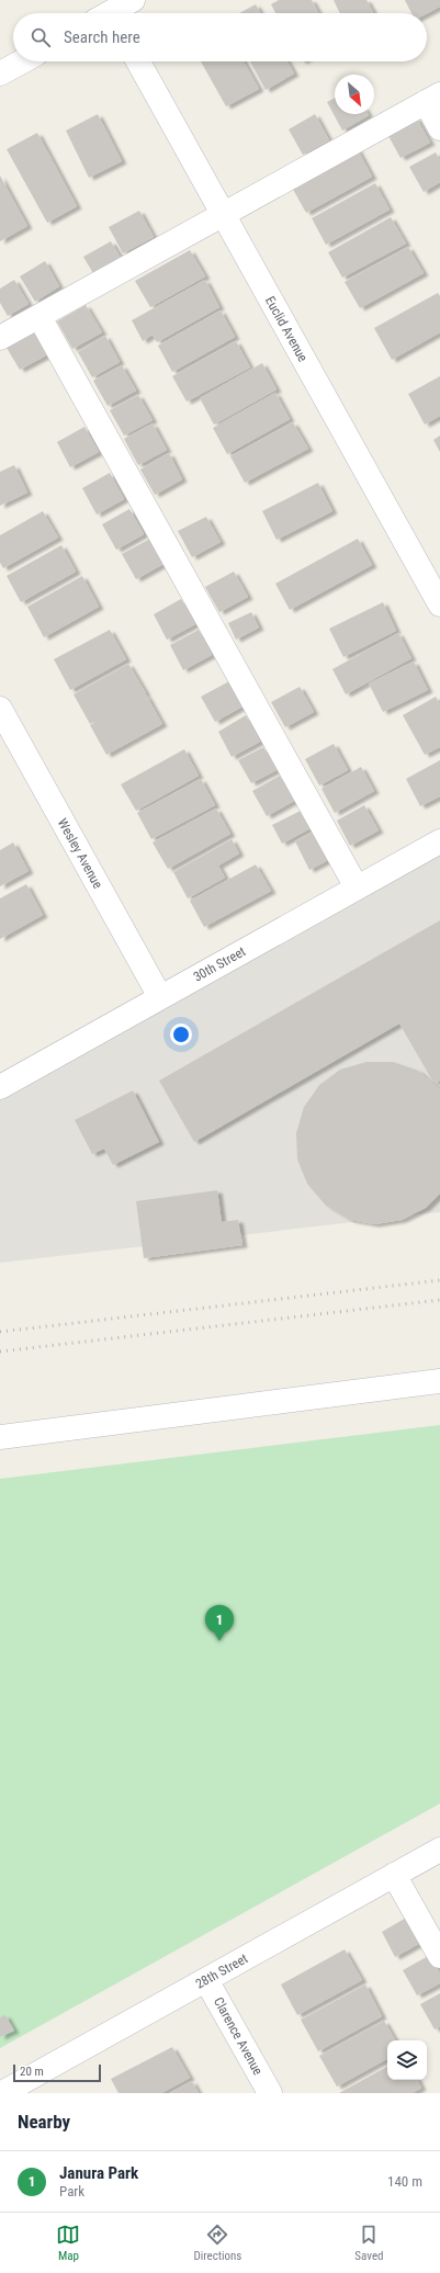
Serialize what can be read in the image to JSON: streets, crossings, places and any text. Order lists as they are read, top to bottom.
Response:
{
  "streets": {
    "street": [
      "Euclid Avenue",
      "Wesley Avenue",
      "30th Street",
      "28th Street",
      "Clarence Avenue"
    ]
  },
  "crossings": [
    ["Wesley Avenue", "30th Street"],
    ["28th Street", "Clarence Avenue"]
  ],
  "scale_bar": "20 m",
  "north": "bottom right",
  "page": {
    "search": "Search here",
    "pins": "1",
    "scale": "20 m",
    "heading": "Nearby",
    "list": [
      {
        "mark": "1",
        "name": "Janura Park",
        "note": "Park",
        "value": "140 m"
      }
    ],
    "nav": ["Map", "Directions", "Saved"]
  }
}
